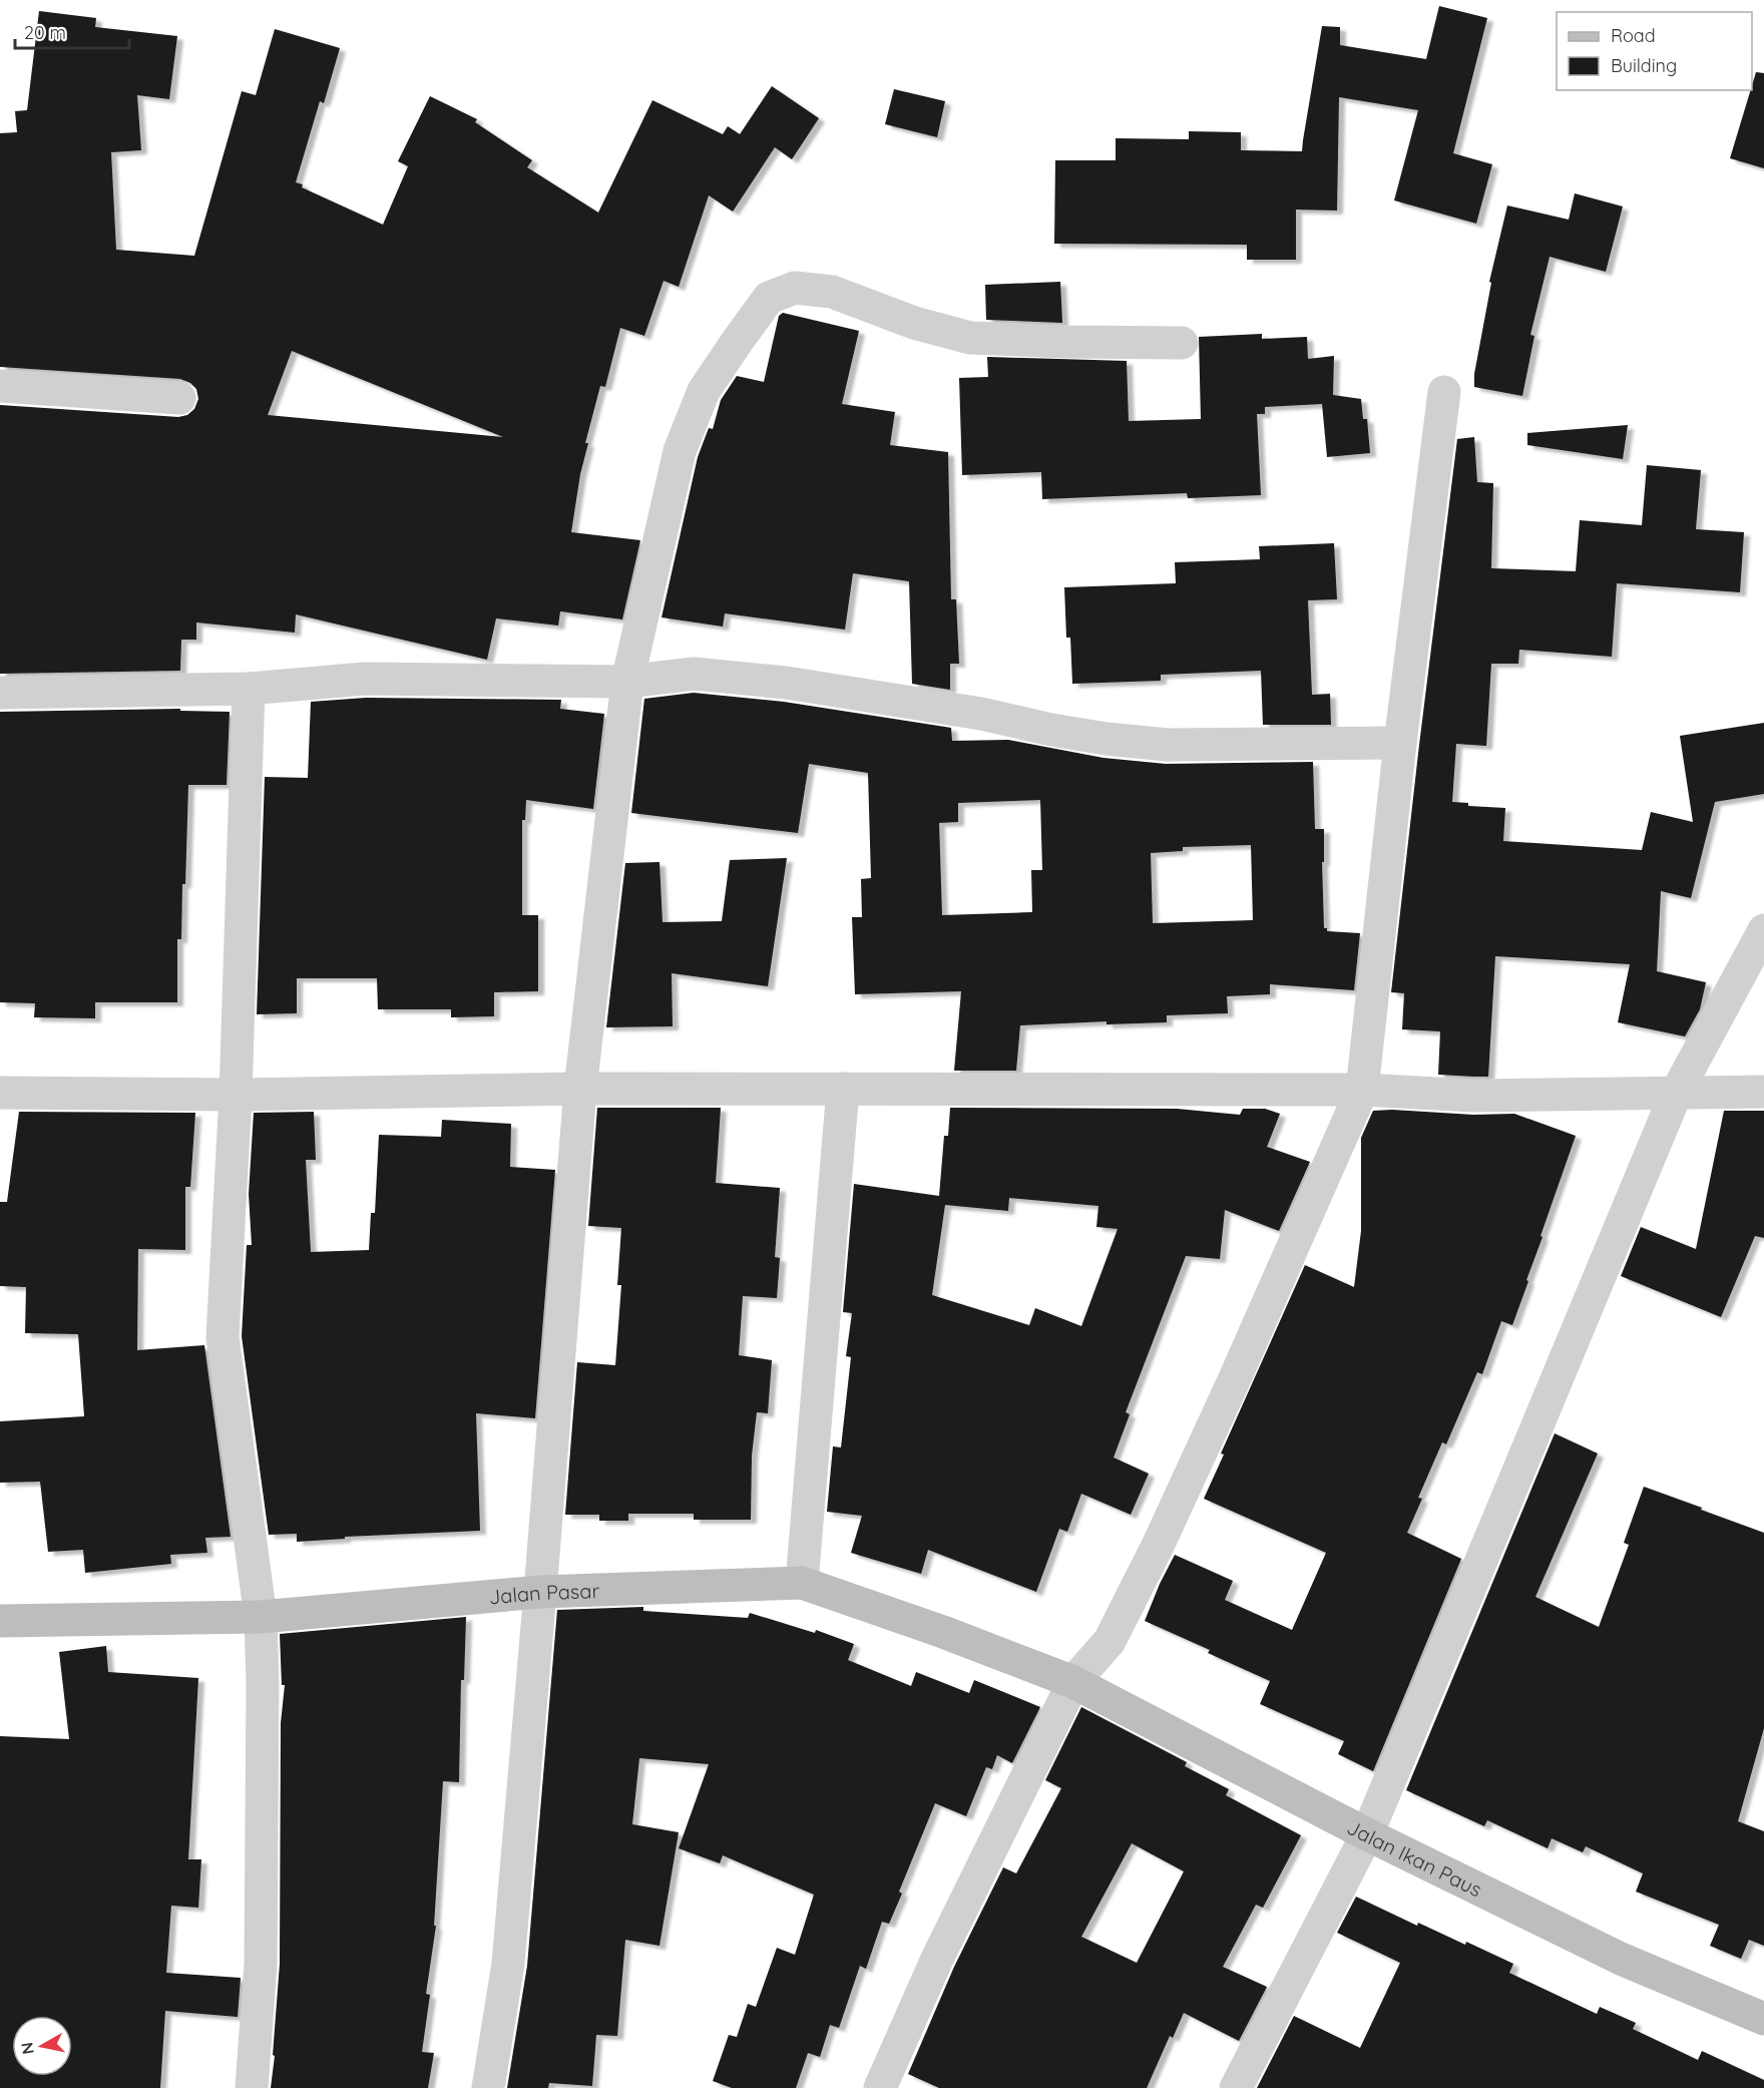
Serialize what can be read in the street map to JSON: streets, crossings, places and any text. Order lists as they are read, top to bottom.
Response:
{
  "streets": {
    "street": ["Jalan Pasar", "Jalan Ikan Paus"]
  },
  "crossings": [
    ["Jalan Pasar", "Jalan Ikan Paus"]
  ],
  "legend": ["Road", "Building"],
  "scale_bar": "20 m",
  "north": "left"
}
